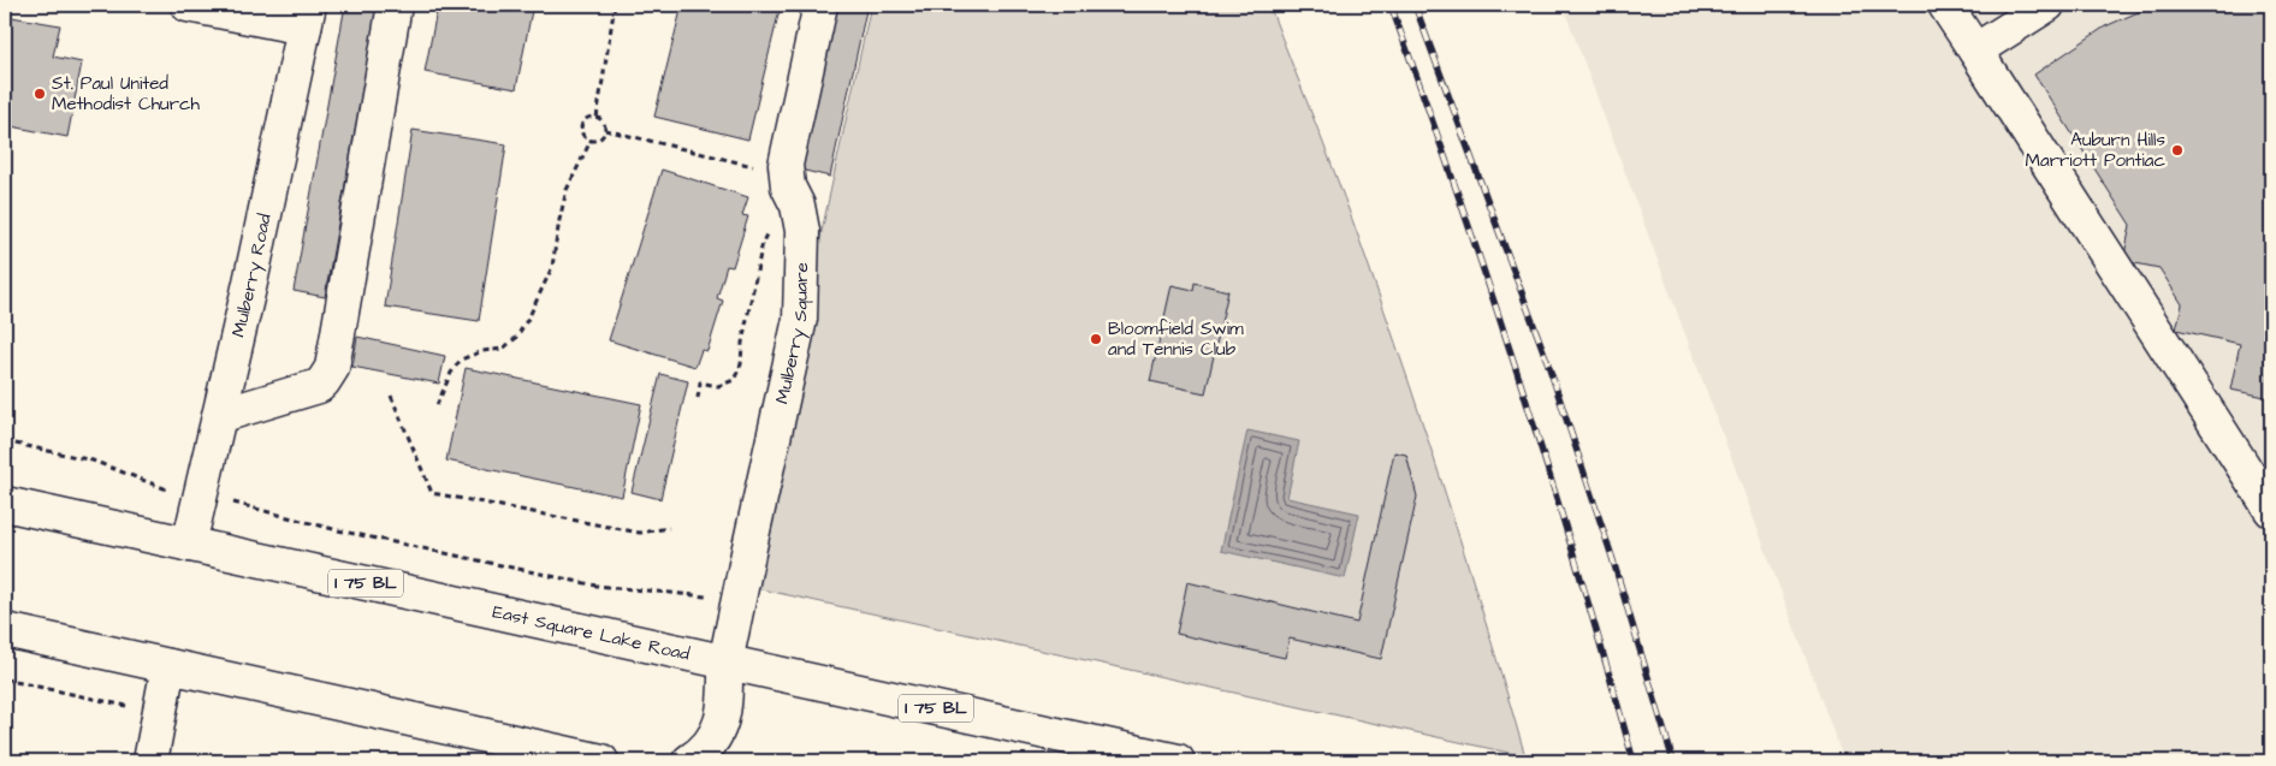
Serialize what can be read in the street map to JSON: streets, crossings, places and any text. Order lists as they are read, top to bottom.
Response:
{
  "streets": {
    "main road": [
      "Mulberry Road",
      "Mulberry Square",
      "I 75 BL",
      "East Square Lake Road"
    ]
  },
  "crossings": [
    ["Mulberry Road", "East Square Lake Road"],
    ["Mulberry Square", "East Square Lake Road"]
  ],
  "places": ["St. Paul United Methodist Church", "Auburn Hills Marriott Pontiac", "Bloomfield Swim and Tennis Club"]
}
